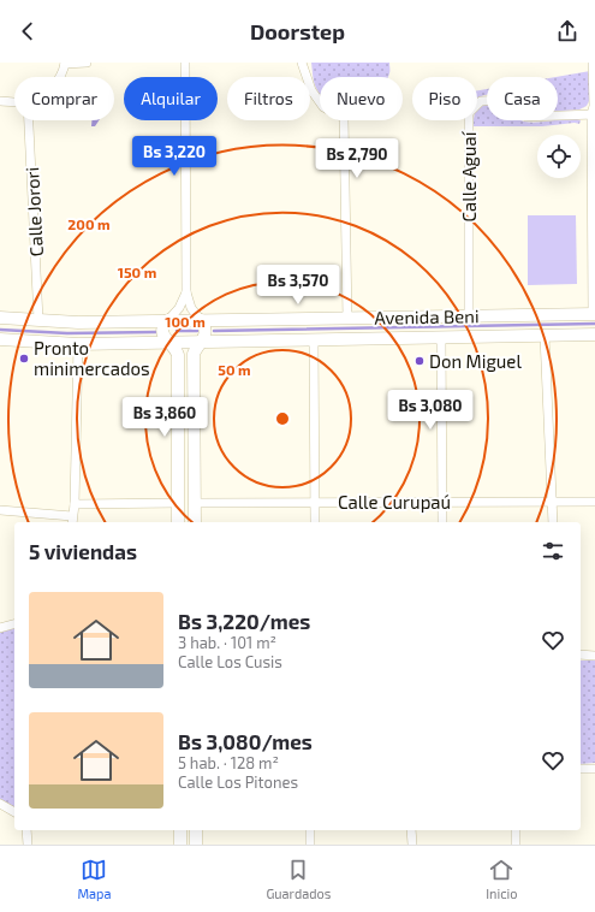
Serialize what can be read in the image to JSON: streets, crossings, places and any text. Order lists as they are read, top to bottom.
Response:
{
  "streets": {
    "street": [
      "Calle Aguaí",
      "Calle Jorori",
      "Avenida Beni",
      "Calle Curupaú"
    ]
  },
  "crossings": [
    ["Calle Aguaí", "Avenida Beni"],
    ["Calle Jorori", "Avenida Beni"]
  ],
  "places": ["Pronto minimercados", "Don Miguel"],
  "page": {
    "header": "Doorstep",
    "chip": [
      "Comprar",
      "Alquilar",
      "Filtros",
      "Nuevo",
      "Piso",
      "Casa"
    ],
    "price": [
      "Bs 3,220",
      "Bs 2,790",
      "Bs 3,570",
      "Bs 3,080",
      "Bs 3,860"
    ],
    "heading": "5 viviendas",
    "list": [
      {
        "name": "Bs 3,220/mes",
        "note": "3 hab. · 101 m² · Calle Los Cusis"
      },
      {
        "name": "Bs 3,080/mes",
        "note": "5 hab. · 128 m² · Calle Los Pitones"
      }
    ],
    "tabs": ["Mapa", "Guardados", "Inicio"]
  },
  "rings": [
    "200 m",
    "150 m",
    "100 m",
    "50 m"
  ]
}
